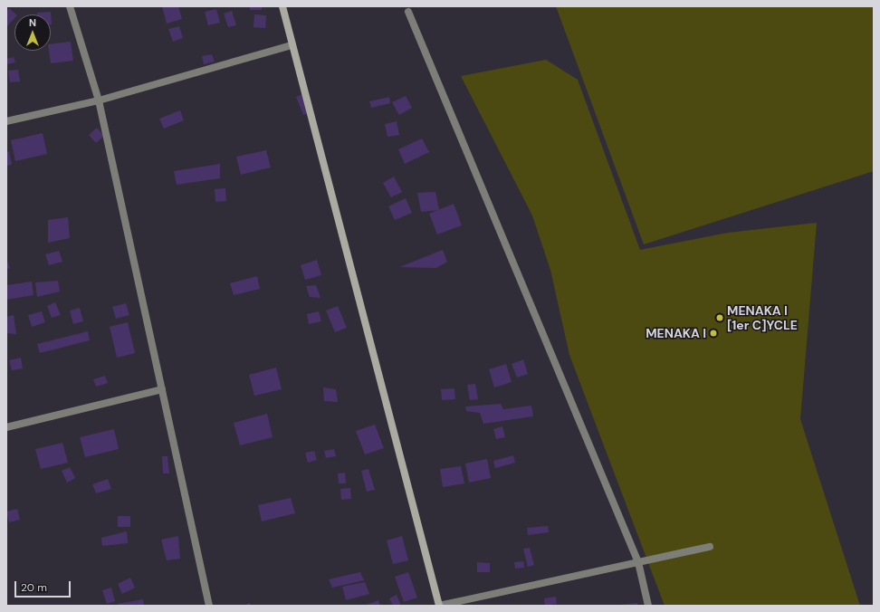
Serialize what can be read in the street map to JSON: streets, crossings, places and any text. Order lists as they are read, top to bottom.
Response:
{
  "places": ["MENAKA I [1er C]YCLE", "MENAKA I"],
  "scale_bar": "20 m",
  "north": "top"
}
